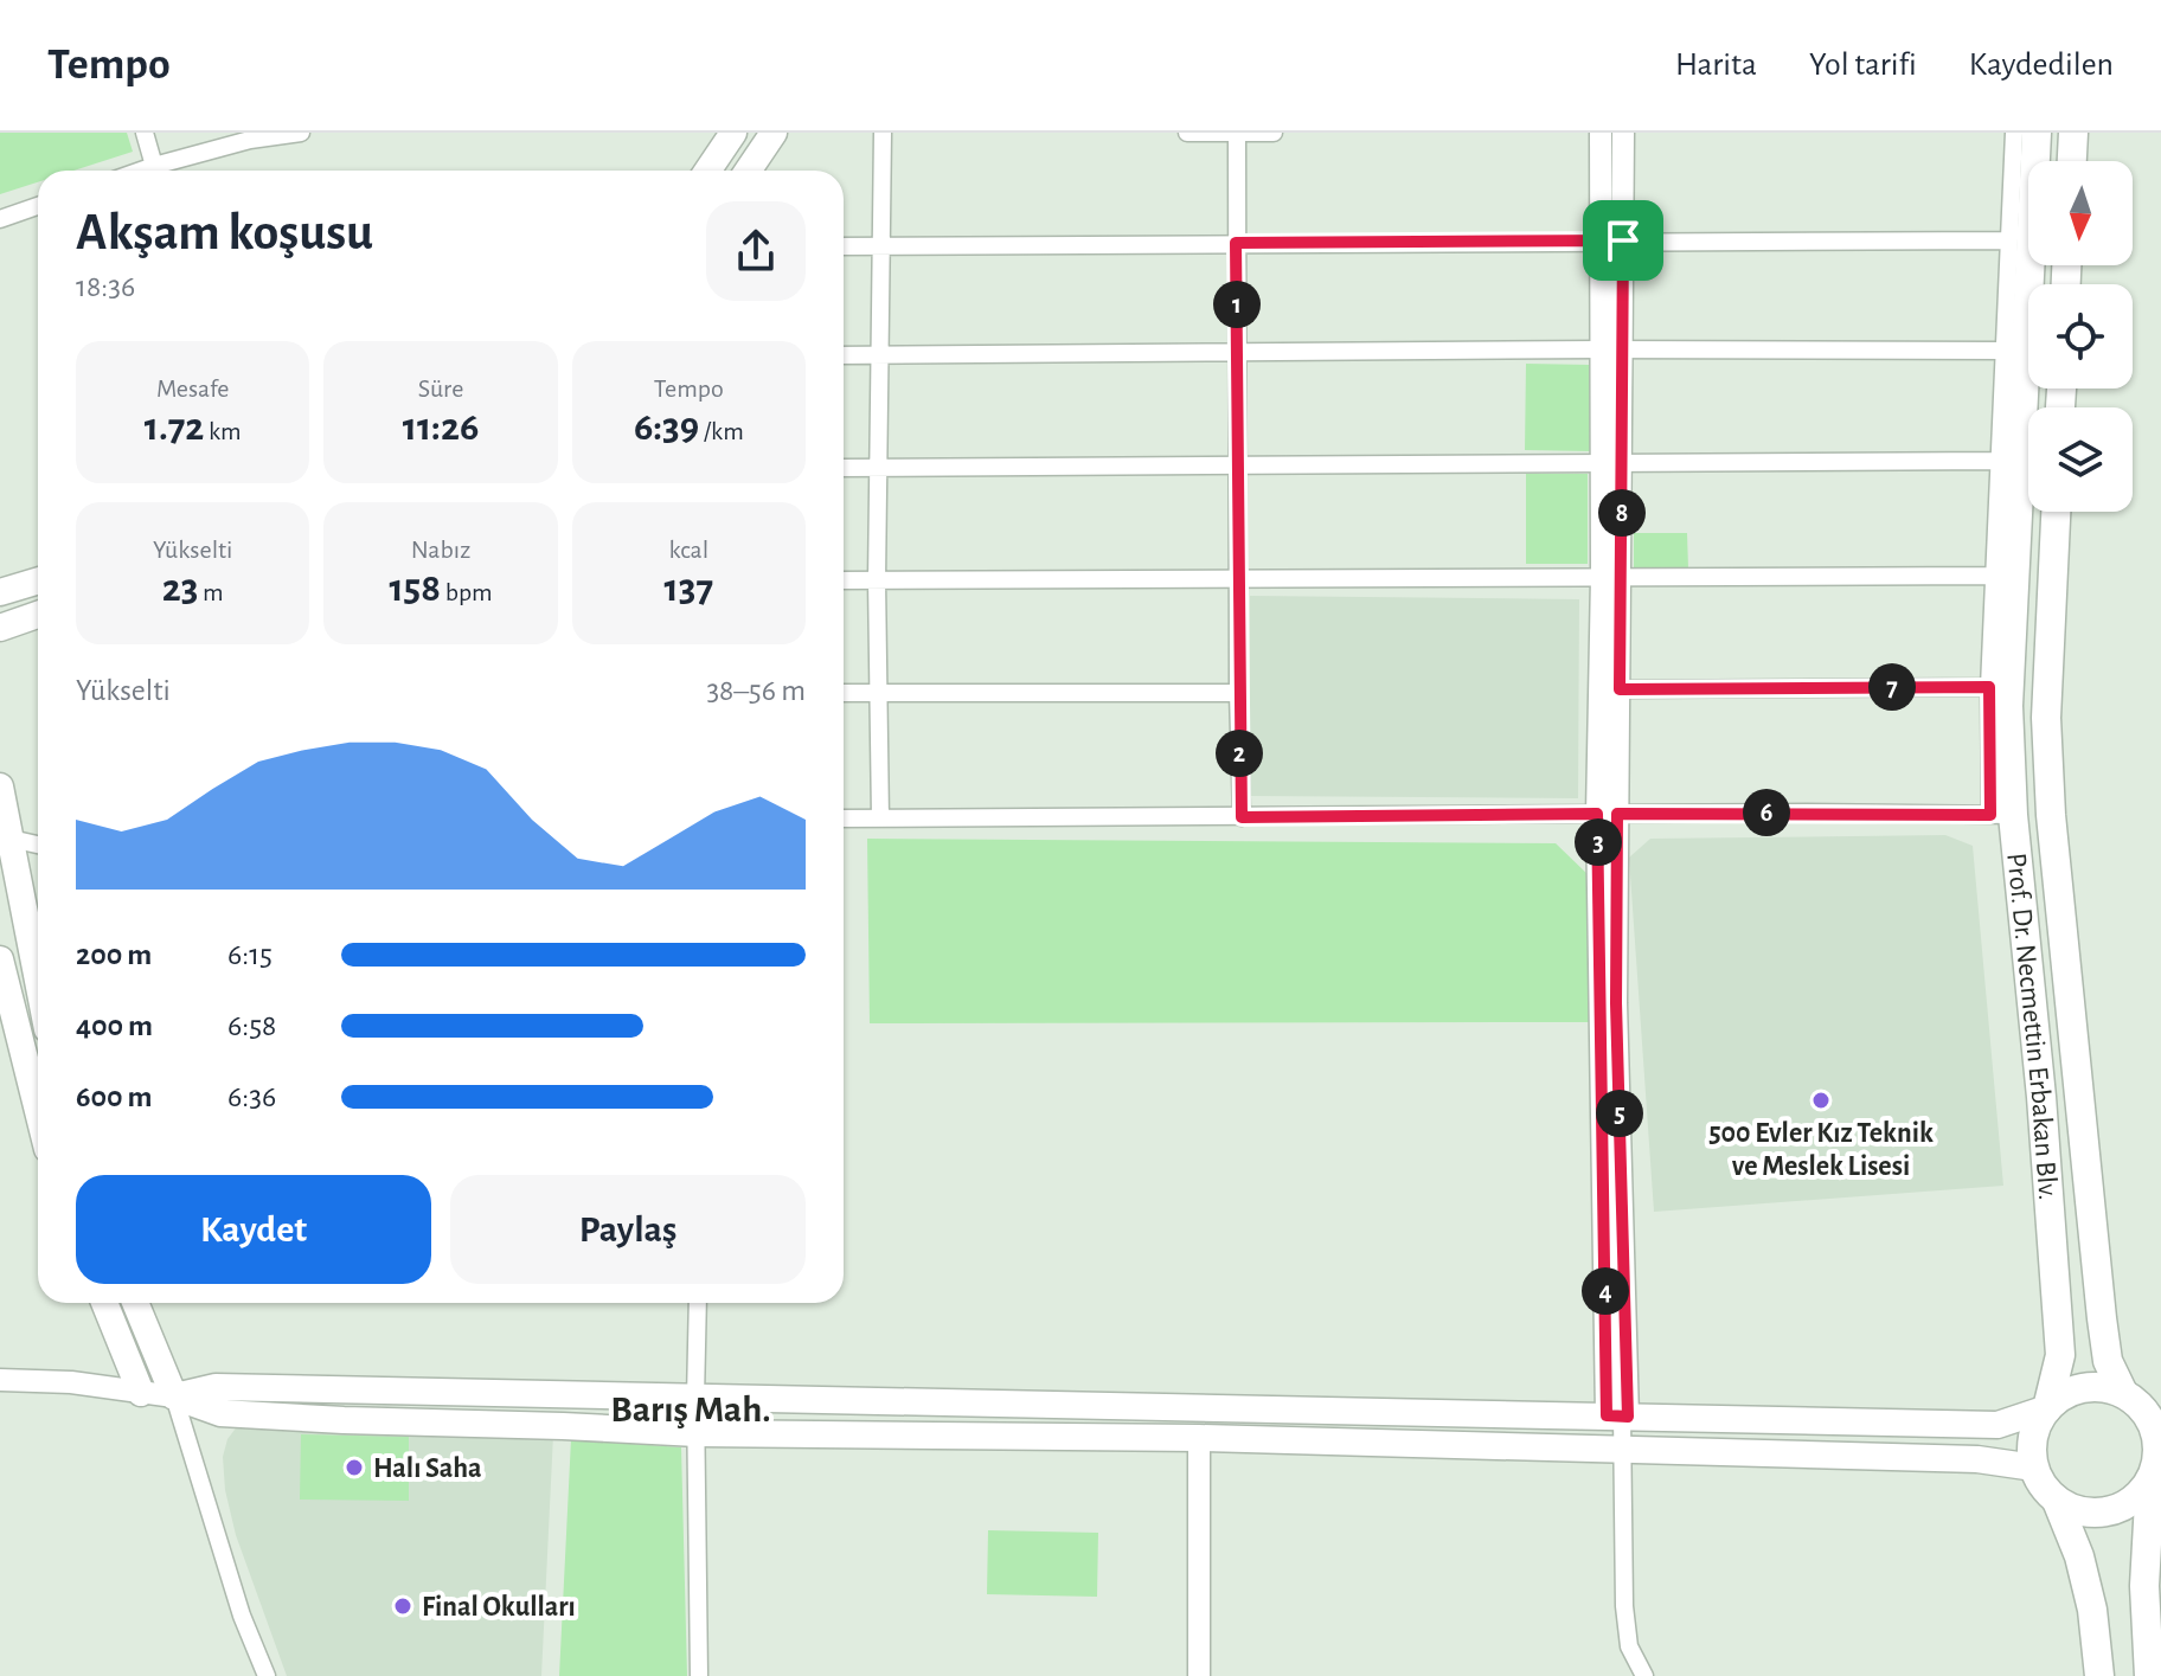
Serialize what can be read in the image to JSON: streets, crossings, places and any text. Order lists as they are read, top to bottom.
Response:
{
  "streets": {
    "main road": ["Prof. Dr. Necmettin Erbakan Blv."]
  },
  "districts": ["Barış Mah."],
  "places": ["500 Evler Kız Teknik ve Meslek Lisesi", "Halı Saha", "Final Okulları"],
  "north": "bottom",
  "page": {
    "header": "Tempo",
    "nav": ["Harita", "Yol tarifi", "Kaydedilen"],
    "heading": ["Akşam koşusu", "18:36"],
    "pins": [
      "1",
      "8",
      "7",
      "2",
      "6",
      "3",
      "5",
      "4"
    ],
    "stats": [
      ["Mesafe", "1.72 km"],
      ["Süre", "11:26"],
      ["Tempo", "6:39 /km"],
      ["Yükselti", "23 m"],
      ["Nabız", "158 bpm"],
      ["kcal", "137"]
    ],
    "chart": ["Yükselti", "38–56 m"],
    "list": [
      {
        "name": "200 m",
        "note": "6:15"
      },
      {
        "name": "400 m",
        "note": "6:58"
      },
      {
        "name": "600 m",
        "note": "6:36"
      }
    ],
    "buttons": ["Kaydet", "Paylaş"]
  }
}
